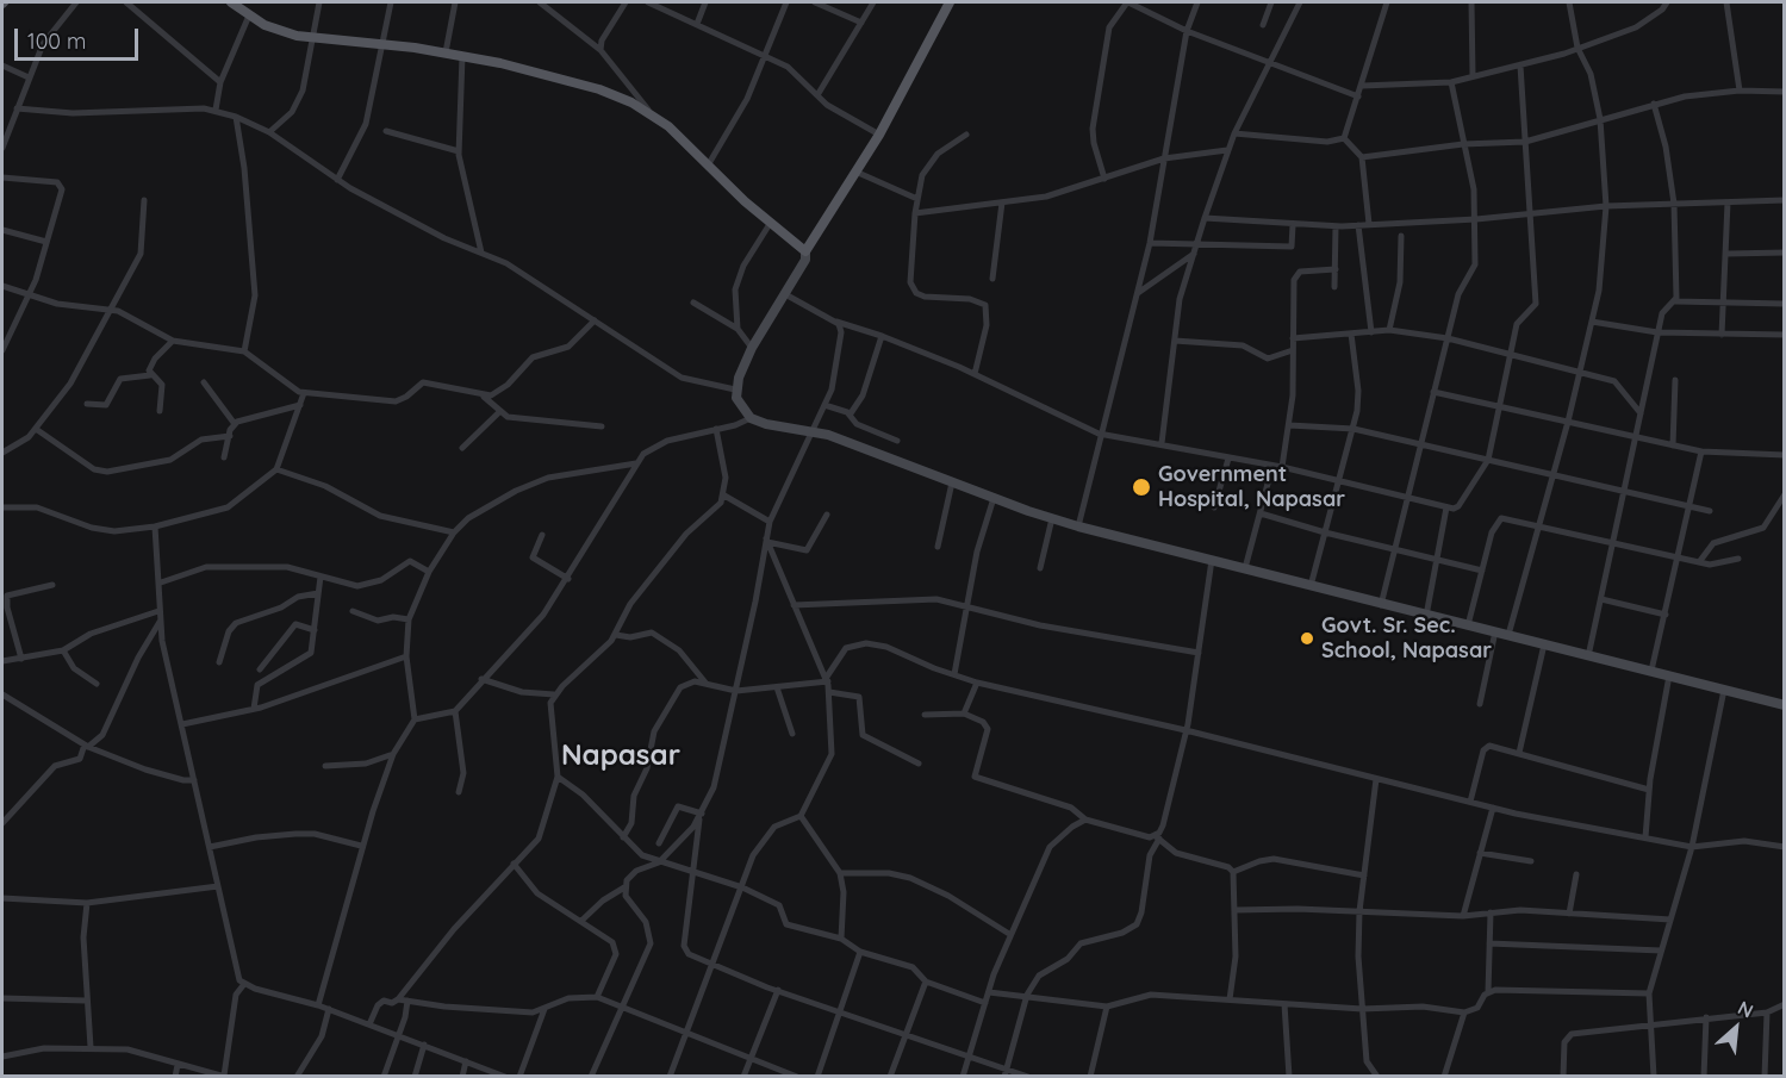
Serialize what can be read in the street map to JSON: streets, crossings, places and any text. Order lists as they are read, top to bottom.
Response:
{
  "districts": ["Napasar"],
  "places": ["Government Hospital, Napasar", "Govt. Sr. Sec. School, Napasar"],
  "scale_bar": "100 m",
  "north": "top right"
}
